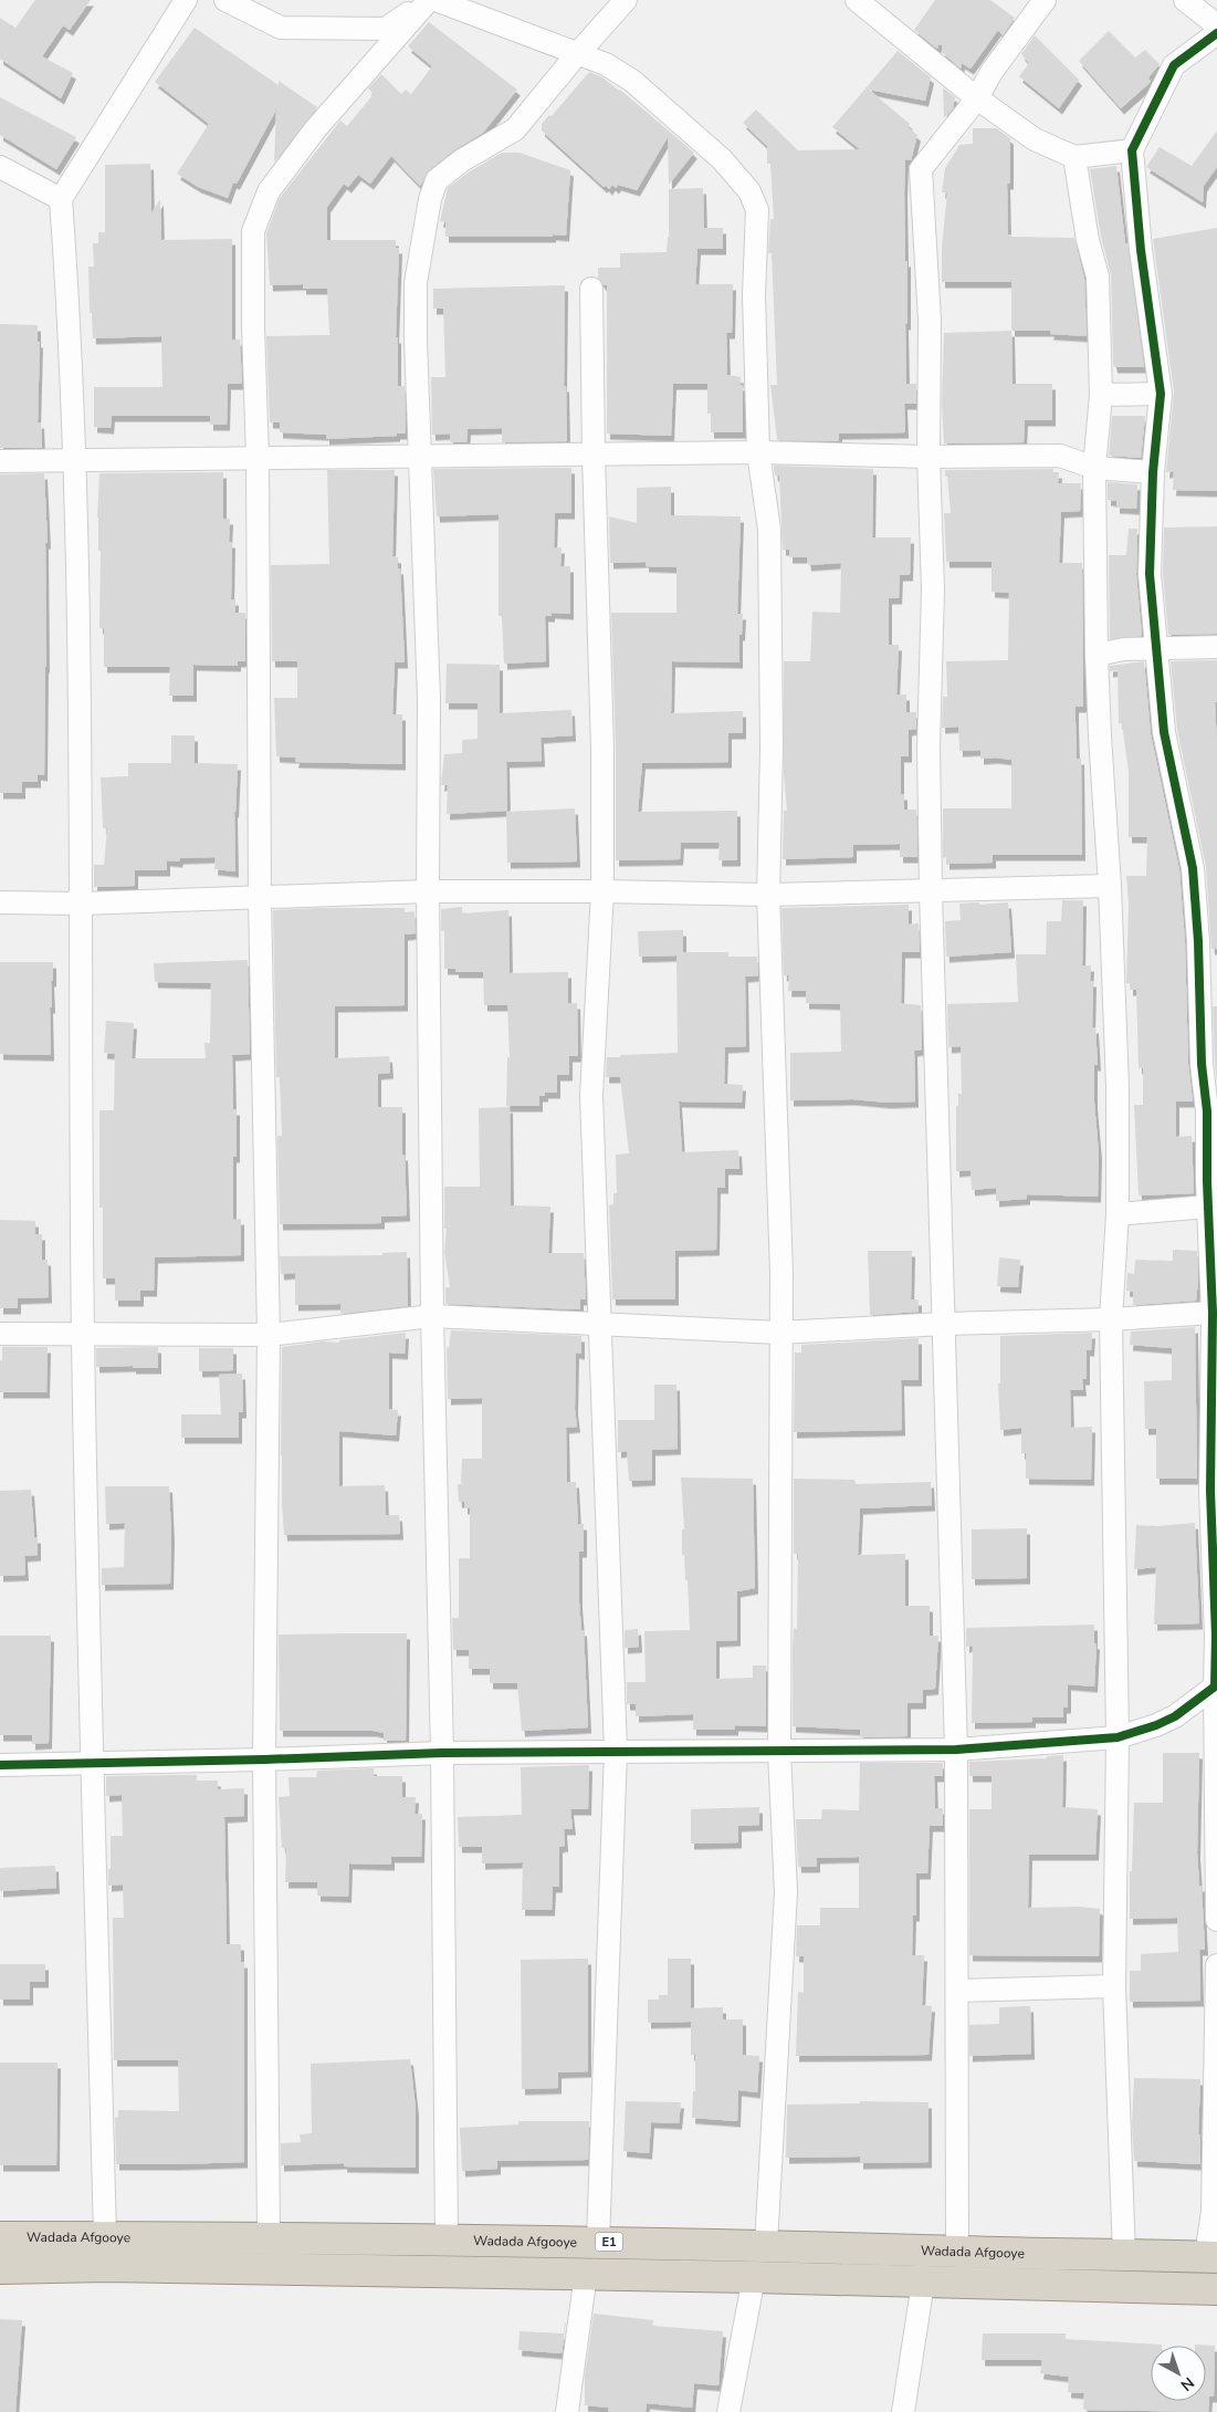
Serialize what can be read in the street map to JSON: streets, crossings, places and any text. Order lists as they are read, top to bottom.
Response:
{
  "streets": {
    "highway": ["Wadada Afgooye", "E1"]
  },
  "north": "bottom right"
}
